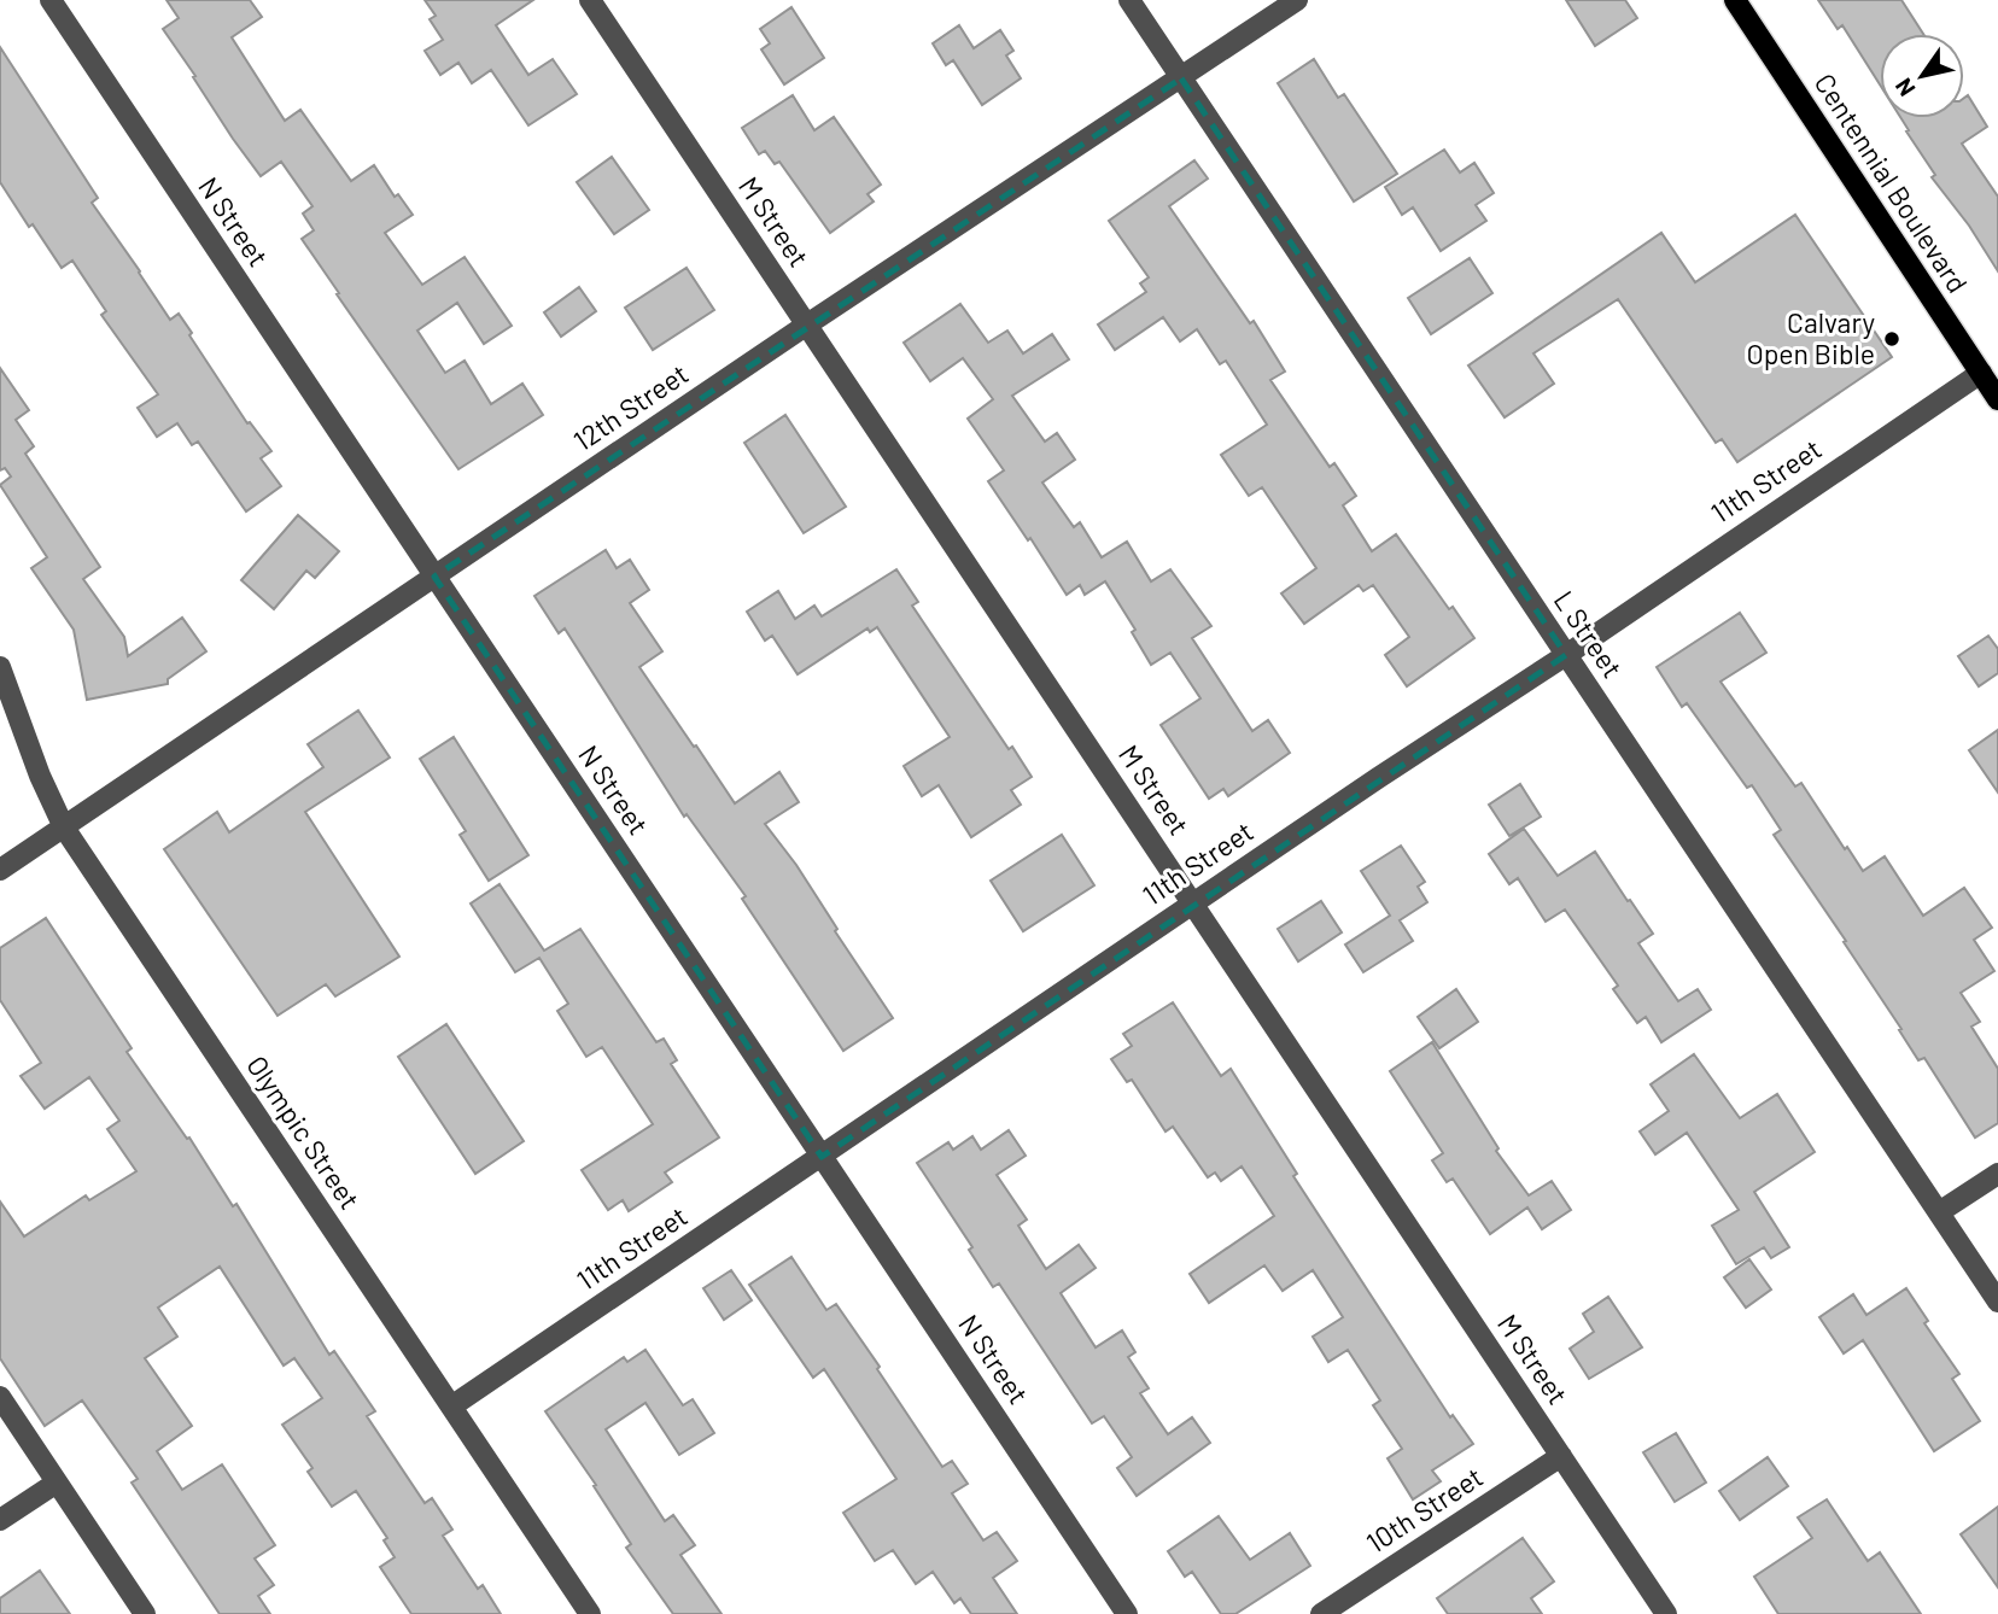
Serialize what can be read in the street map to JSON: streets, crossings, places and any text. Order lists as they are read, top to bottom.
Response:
{
  "streets": {
    "main road": ["Centennial Boulevard"],
    "street": [
      "N Street",
      "M Street",
      "12th Street",
      "11th Street",
      "L Street",
      "Olympic Street",
      "10th Street"
    ]
  },
  "crossings": [
    ["Centennial Boulevard", "11th Street"],
    ["N Street", "12th Street"],
    ["N Street", "11th Street"],
    ["M Street", "12th Street"],
    ["M Street", "11th Street"],
    ["M Street", "10th Street"],
    ["12th Street", "L Street"],
    ["12th Street", "Olympic Street"],
    ["11th Street", "L Street"],
    ["11th Street", "Olympic Street"]
  ],
  "places": ["Calvary Open Bible"],
  "north": "bottom left"
}
